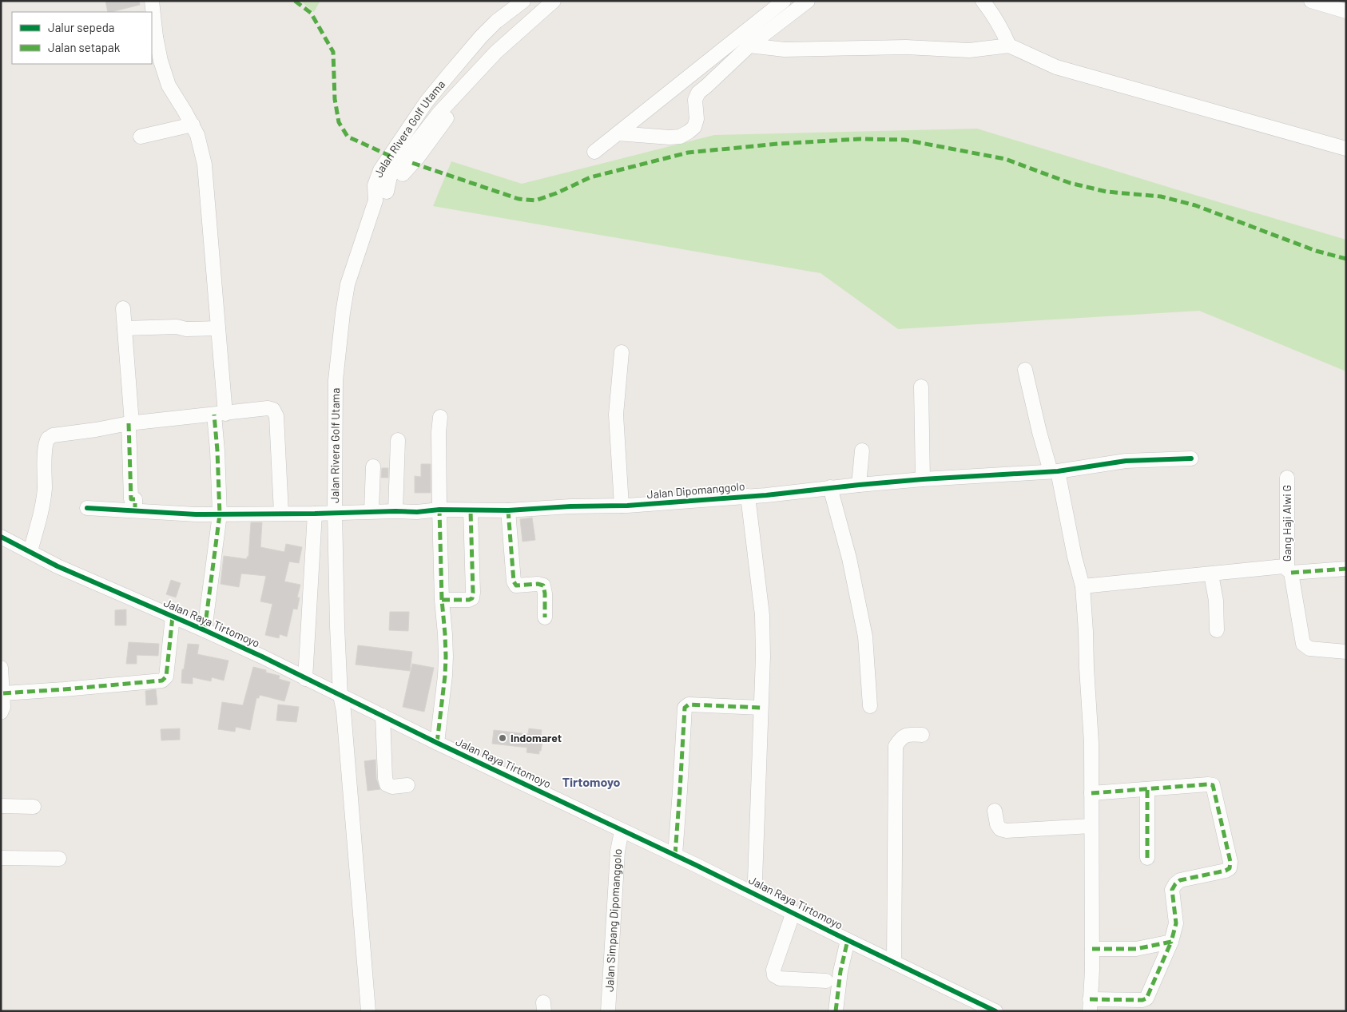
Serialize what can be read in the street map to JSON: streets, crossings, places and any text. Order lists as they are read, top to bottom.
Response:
{
  "streets": {
    "street": [
      "Jalan Rivera Golf Utama",
      "Jalan Dipomanggolo",
      "Gang Haji Alwi G",
      "Jalan Raya Tirtomoyo",
      "Jalan Simpang Dipomanggolo"
    ]
  },
  "crossings": [
    ["Jalan Rivera Golf Utama", "Jalan Dipomanggolo"],
    ["Jalan Rivera Golf Utama", "Jalan Raya Tirtomoyo"],
    ["Jalan Raya Tirtomoyo", "Jalan Simpang Dipomanggolo"]
  ],
  "districts": ["Tirtomoyo"],
  "places": ["Indomaret"],
  "legend": ["Jalur sepeda", "Jalan setapak"]
}
